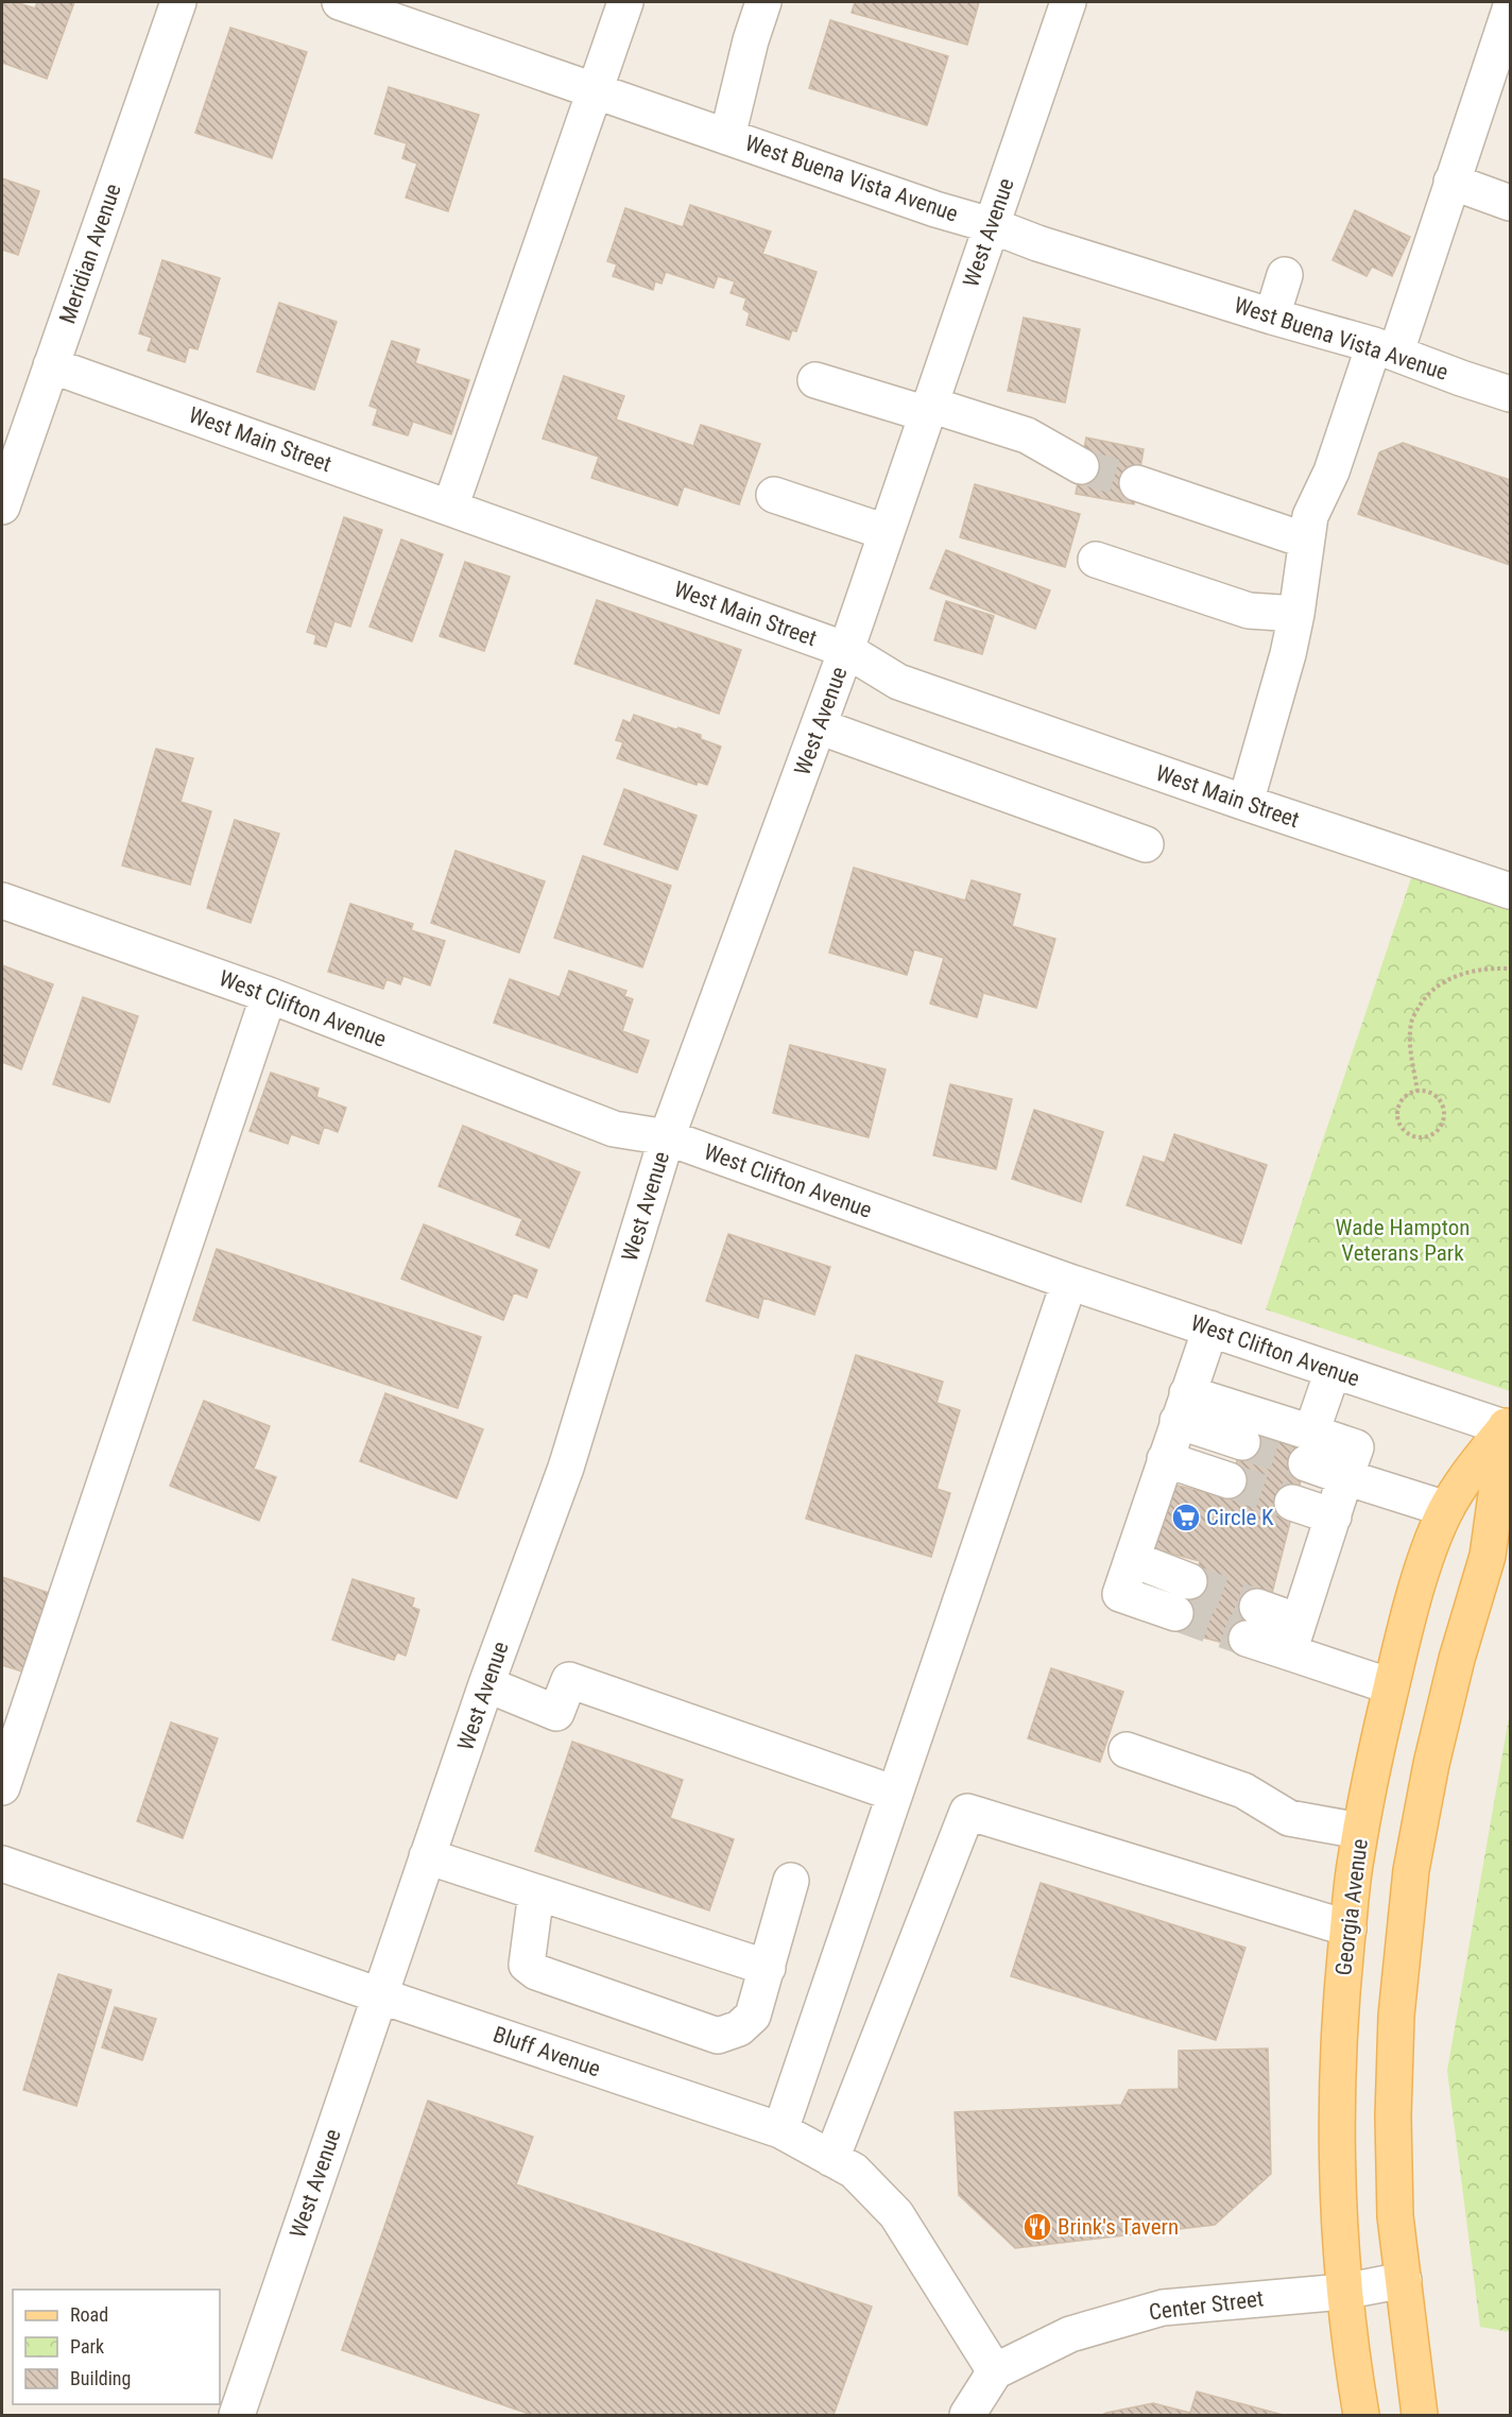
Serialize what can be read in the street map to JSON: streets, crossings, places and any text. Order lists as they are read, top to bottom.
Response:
{
  "streets": {
    "main road": ["Georgia Avenue"],
    "street": [
      "West Buena Vista Avenue",
      "West Avenue",
      "Meridian Avenue",
      "West Main Street",
      "West Clifton Avenue",
      "Bluff Avenue",
      "Center Street"
    ]
  },
  "crossings": [
    ["West Buena Vista Avenue", "West Avenue"],
    ["West Avenue", "West Main Street"],
    ["West Avenue", "West Clifton Avenue"],
    ["West Avenue", "Bluff Avenue"],
    ["Meridian Avenue", "West Main Street"],
    ["West Clifton Avenue", "Georgia Avenue"],
    ["Georgia Avenue", "Center Street"],
    ["Bluff Avenue", "Center Street"]
  ],
  "parks": ["Wade Hampton Veterans Park"],
  "places": {
    "supermarket": ["Circle K"],
    "restaurant": ["Brink's Tavern"]
  },
  "legend": ["Road", "Park", "Building"]
}
